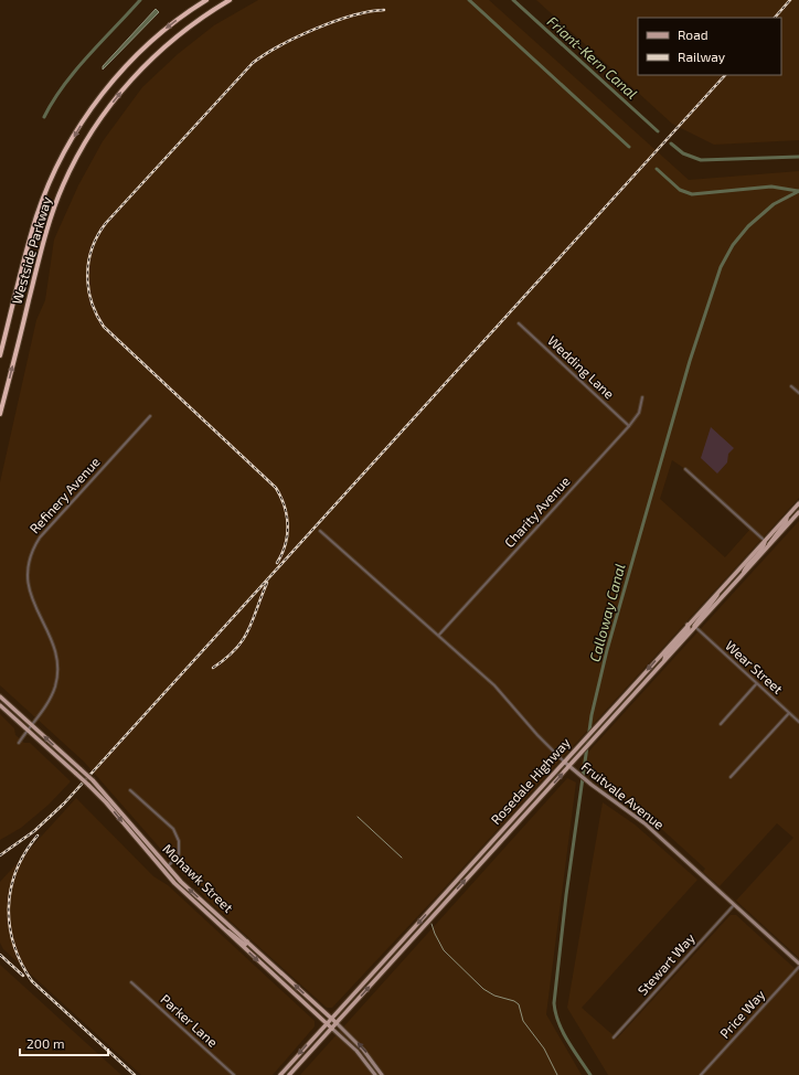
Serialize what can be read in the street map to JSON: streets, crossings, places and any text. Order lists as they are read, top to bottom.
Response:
{
  "streets": {
    "highway": ["Westside Parkway"],
    "main road": ["Rosedale Highway", "Fruitvale Avenue", "Mohawk Street"],
    "street": [
      "Wedding Lane",
      "Refinery Avenue",
      "Charity Avenue",
      "Wear Street",
      "Stewart Way",
      "Price Way",
      "Parker Lane"
    ]
  },
  "crossings": [
    ["Wedding Lane", "Charity Avenue"],
    ["Charity Avenue", "Fruitvale Avenue"],
    ["Wear Street", "Rosedale Highway"],
    ["Rosedale Highway", "Fruitvale Avenue"],
    ["Rosedale Highway", "Mohawk Street"],
    ["Fruitvale Avenue", "Stewart Way"],
    ["Fruitvale Avenue", "Price Way"]
  ],
  "water": ["Friant-Kern Canal", "Calloway Canal"],
  "legend": ["Road", "Railway"],
  "scale_bar": "200 m"
}
